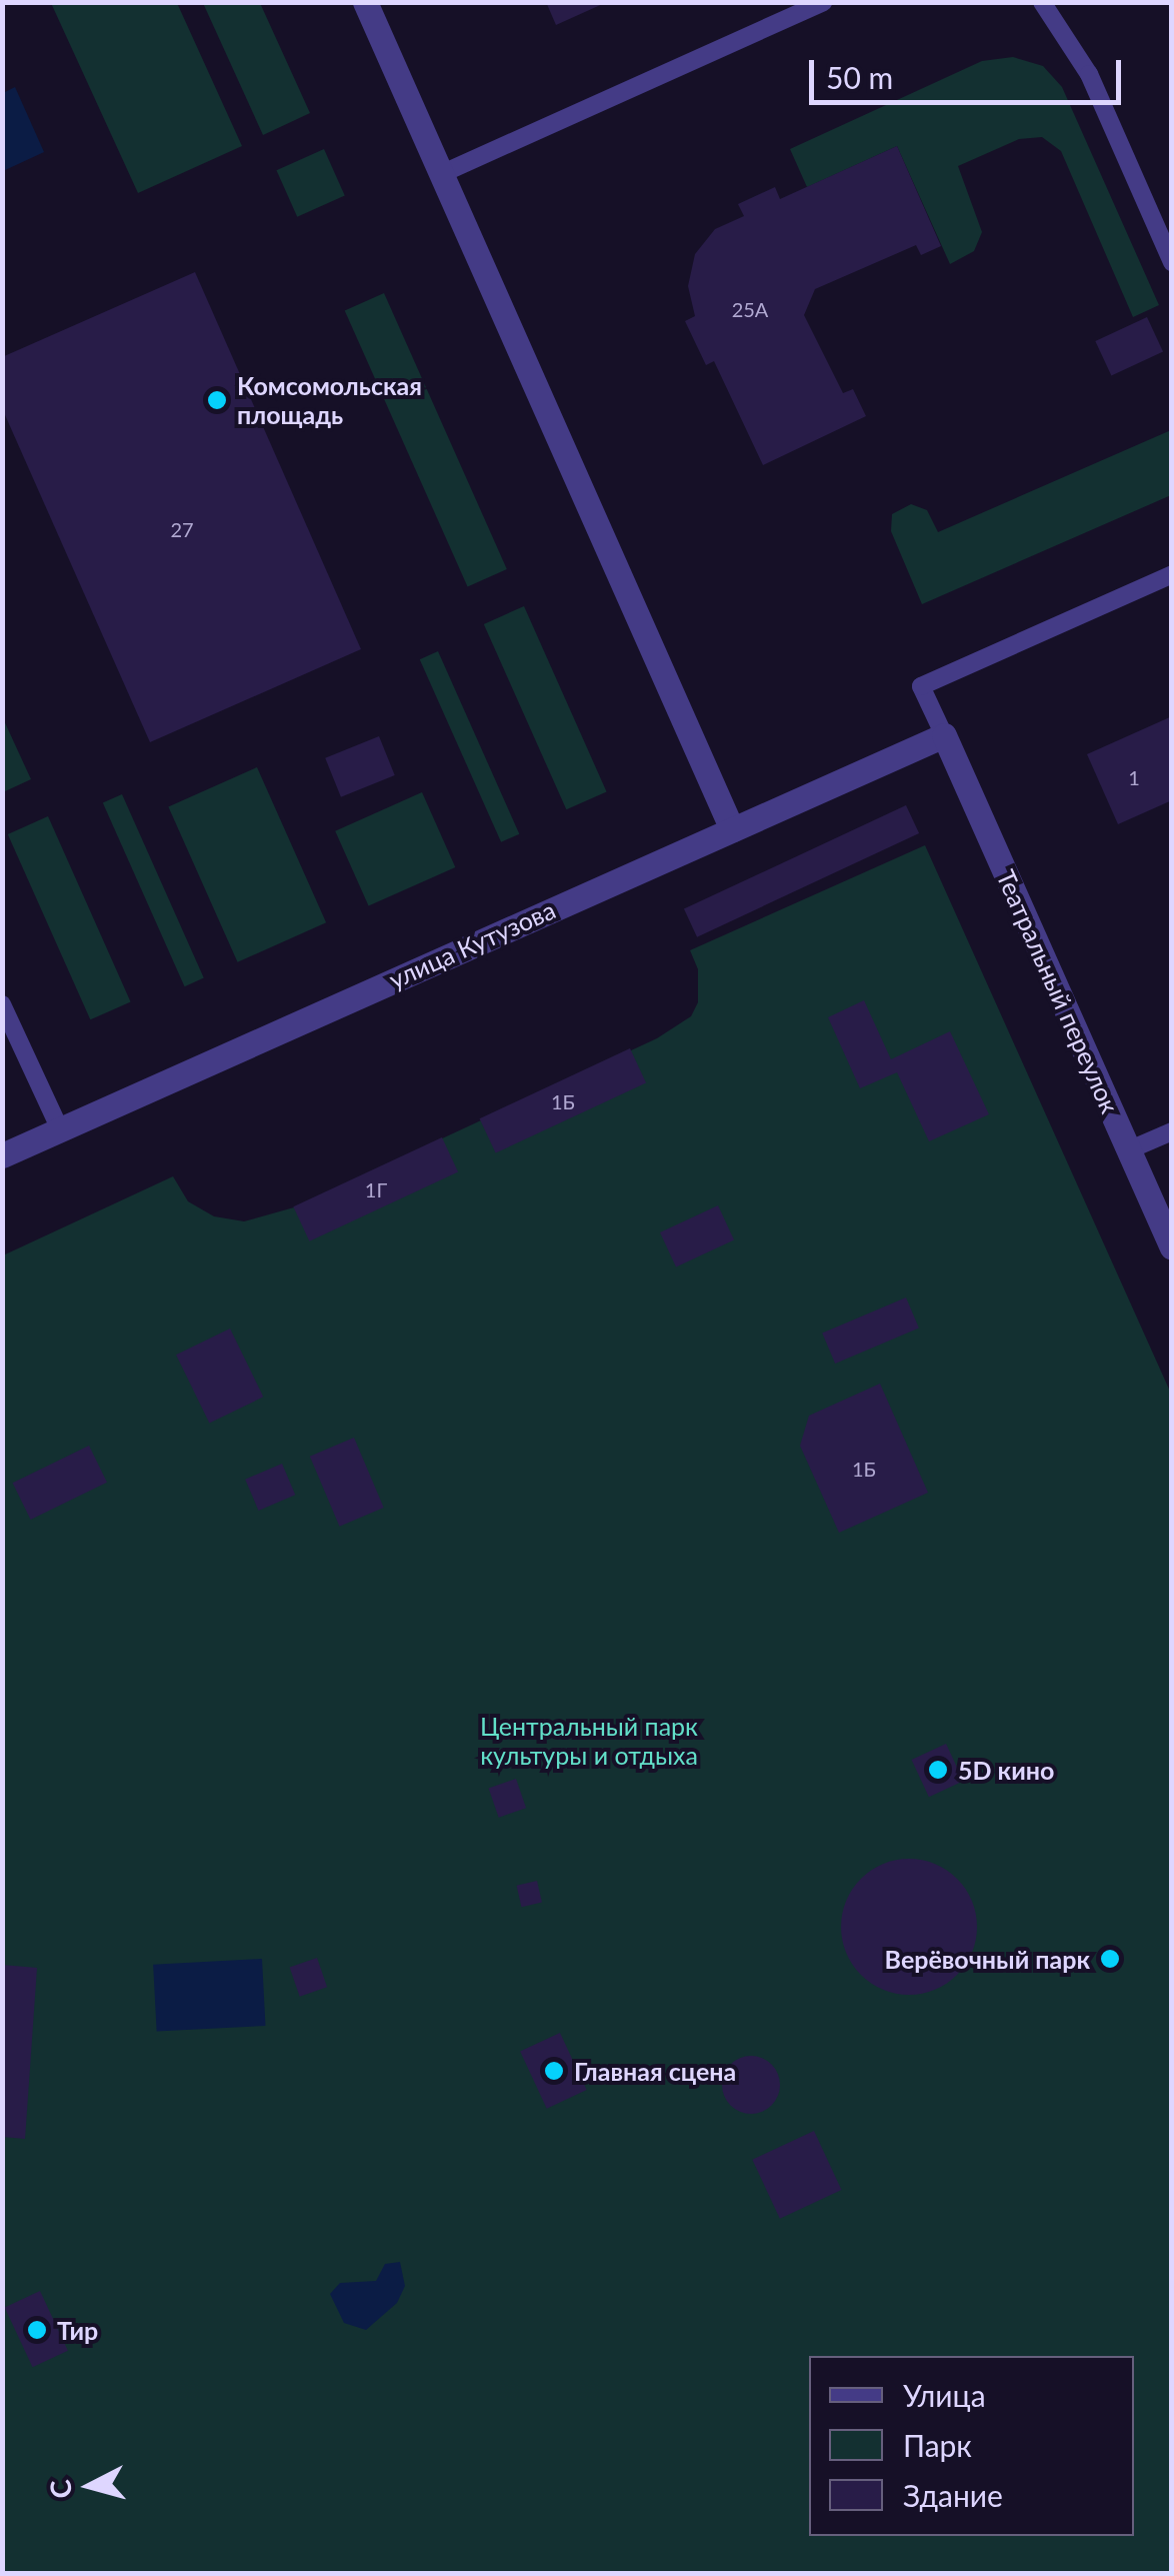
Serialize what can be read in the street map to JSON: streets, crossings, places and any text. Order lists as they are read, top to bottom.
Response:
{
  "streets": {
    "street": ["улица Кутузова", "Театральный переулок"]
  },
  "crossings": [
    ["улица Кутузова", "Театральный переулок"]
  ],
  "parks": ["Центральный парк культуры и отдыха"],
  "places": [
    "Комсомольская площадь",
    "5D кино",
    "Верёвочный парк",
    "Главная сцена",
    "Тир"
  ],
  "house_numbers": [
    "25А",
    "27",
    "1",
    "1Б",
    "1Г",
    "1Б"
  ],
  "legend": ["Улица", "Парк", "Здание"],
  "scale_bar": "50 m",
  "north": "left"
}
